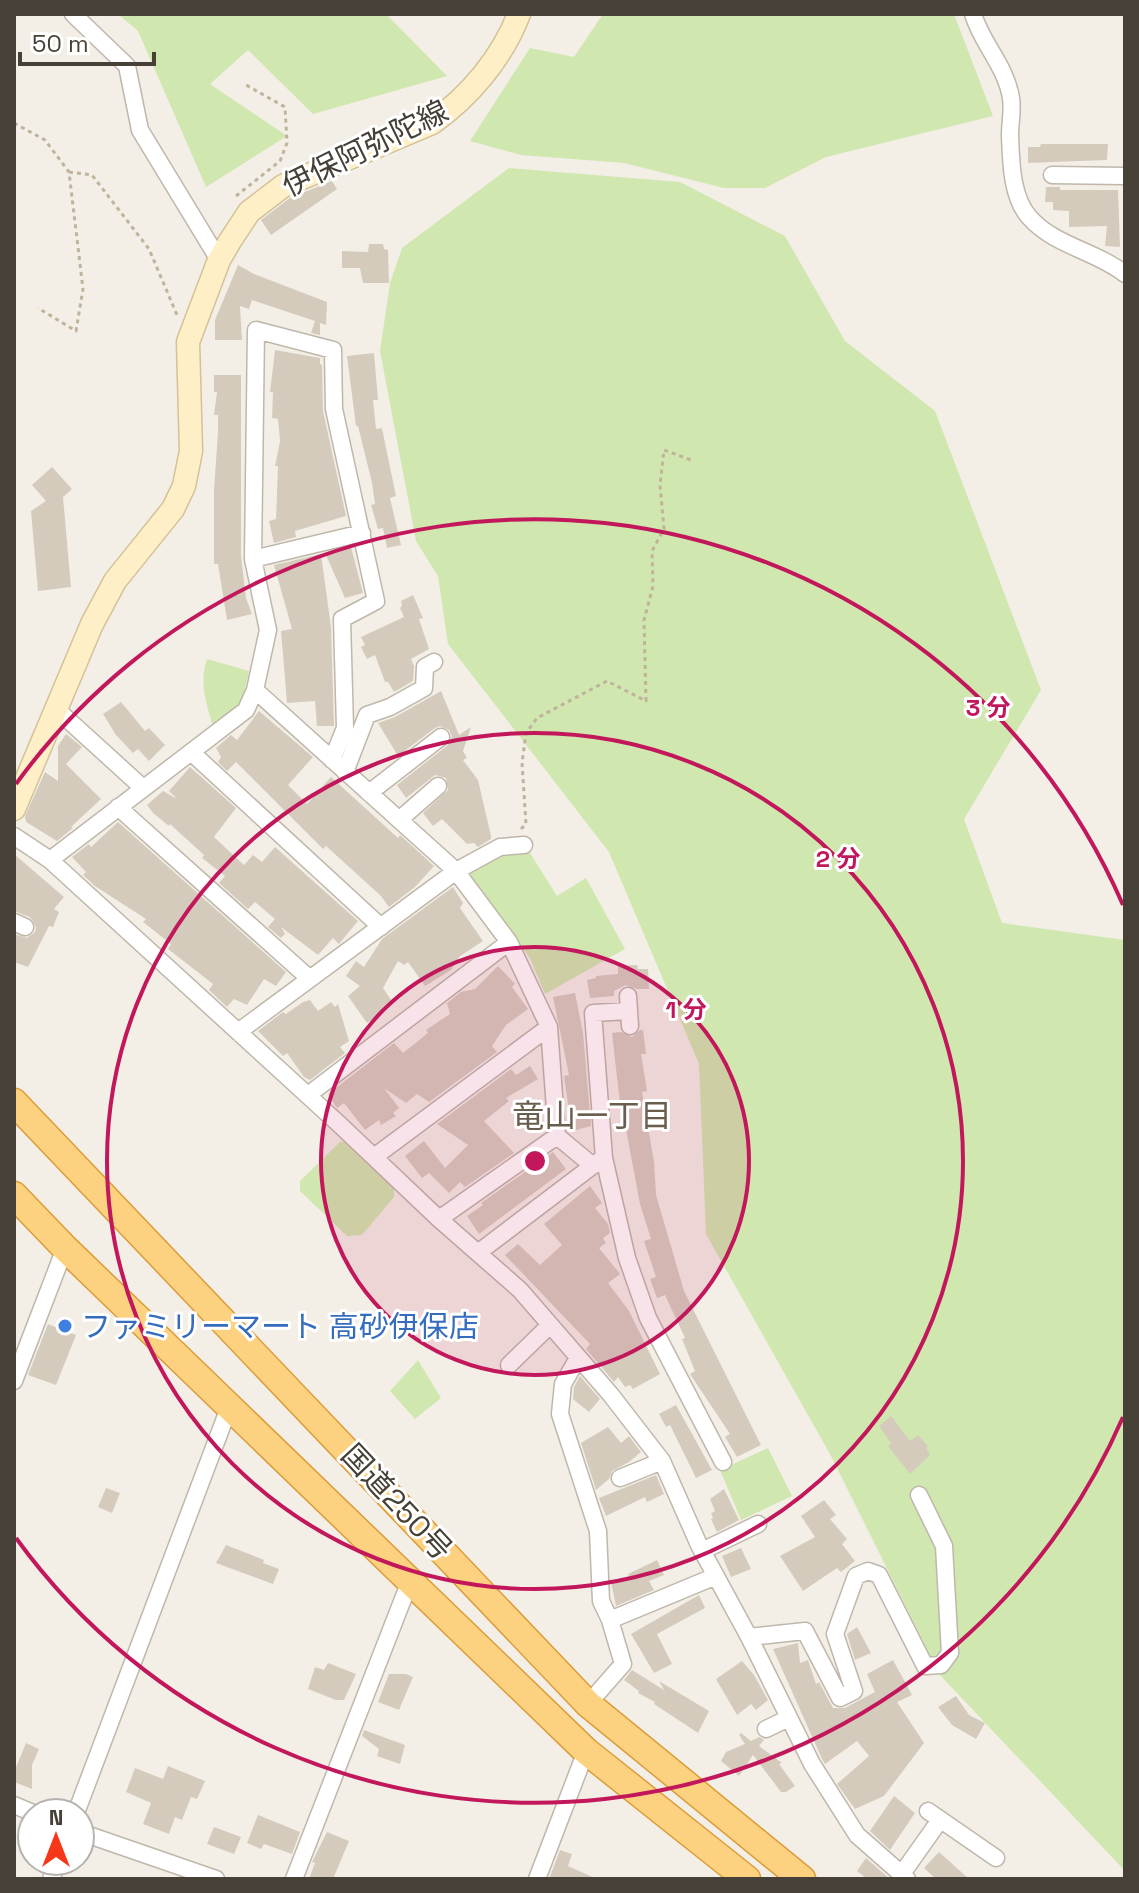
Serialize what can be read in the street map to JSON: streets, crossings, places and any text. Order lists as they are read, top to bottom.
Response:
{
  "streets": {
    "highway": ["国道250号"],
    "main road": ["伊保阿弥陀線"]
  },
  "districts": ["竜山一丁目"],
  "places": ["ファミリーマート 高砂伊保店"],
  "scale_bar": "50 m",
  "north": "top",
  "rings": ["3 分", "2 分", "1 分"]
}
